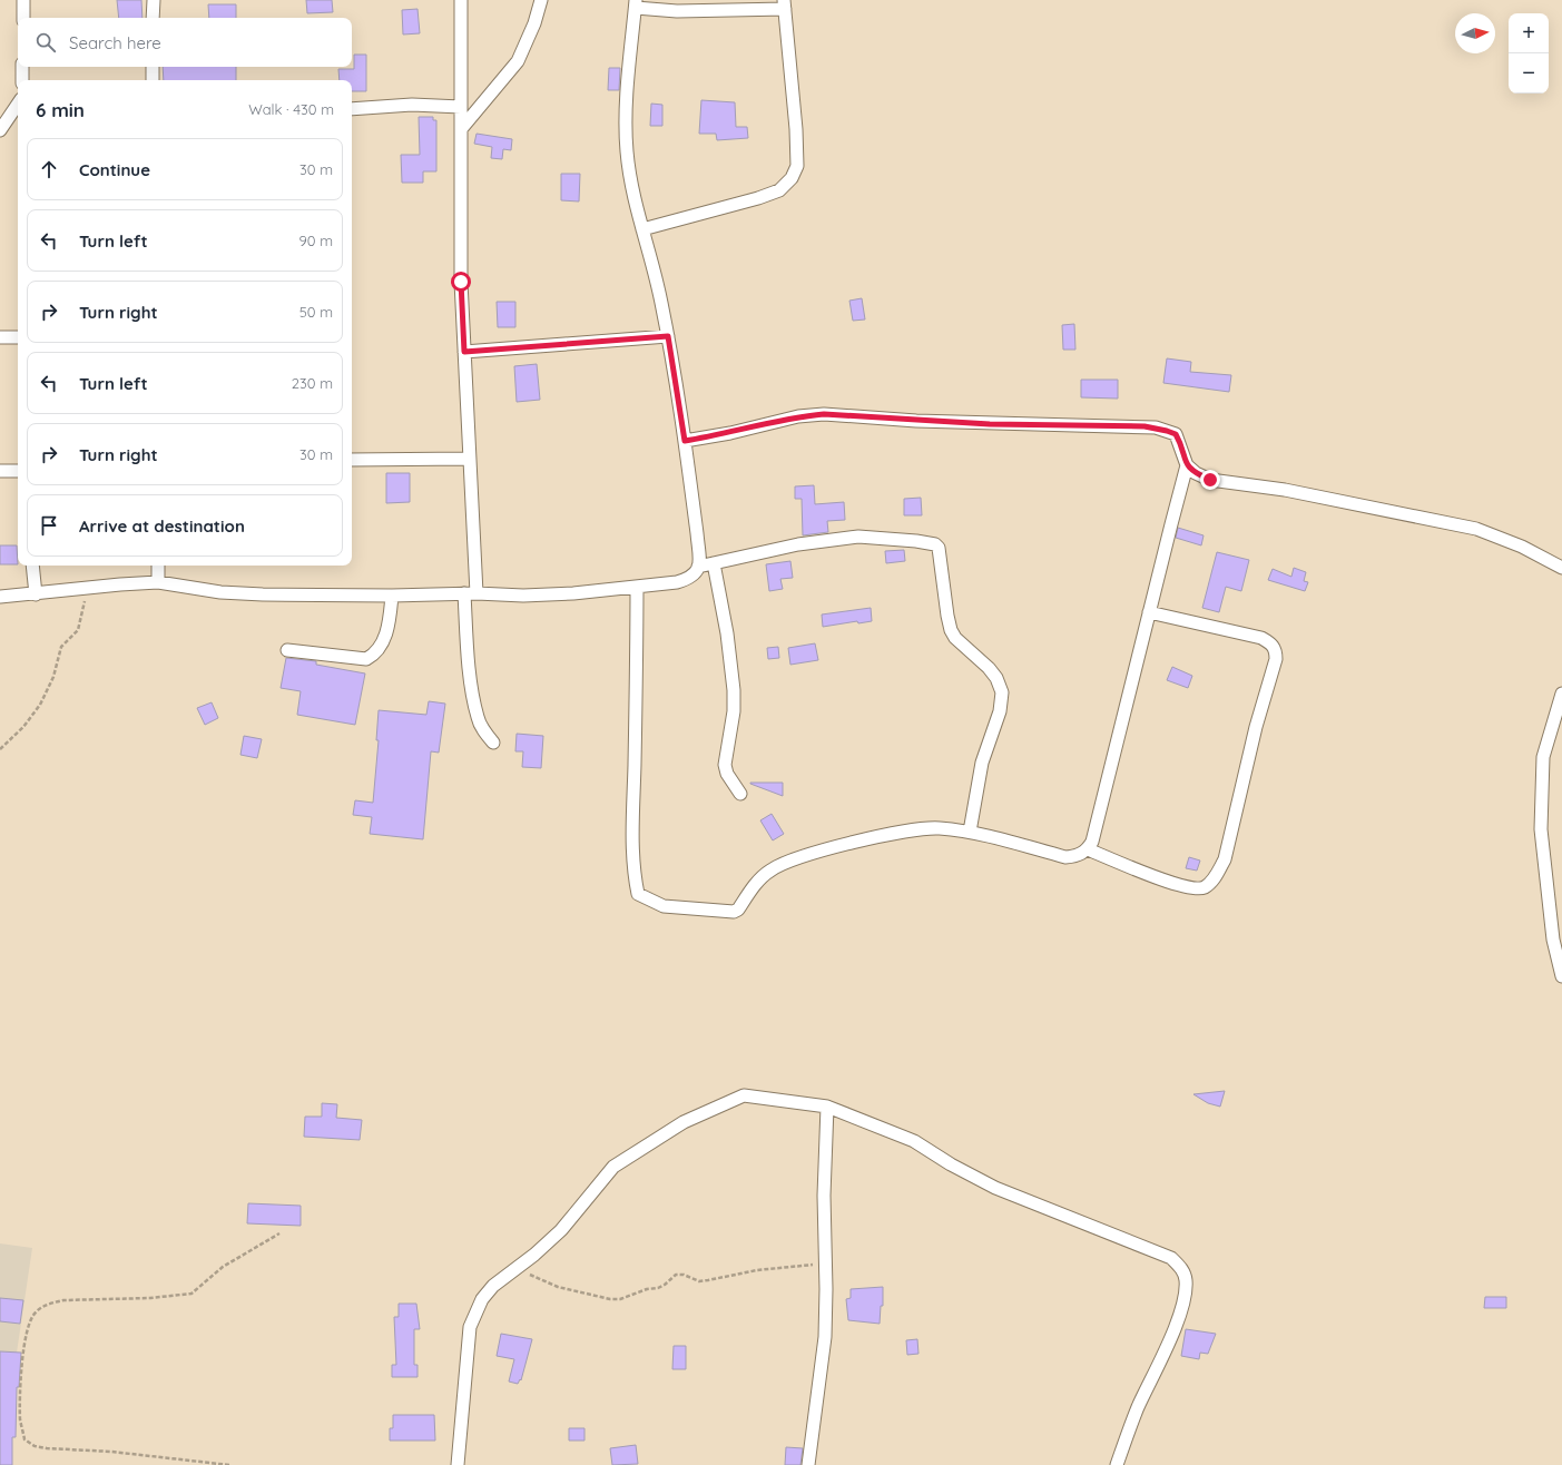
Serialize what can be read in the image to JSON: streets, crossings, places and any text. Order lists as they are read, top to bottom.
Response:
{
  "north": "right",
  "page": {
    "map_buttons": ["+", "−"],
    "search": "Search here",
    "heading": ["6 min", "Walk · 430 m"],
    "list": [
      ["Continue", "30 m"],
      ["Turn left", "90 m"],
      ["Turn right", "50 m"],
      ["Turn left", "230 m"],
      ["Turn right", "30 m"],
      "Arrive at destination"
    ]
  }
}
